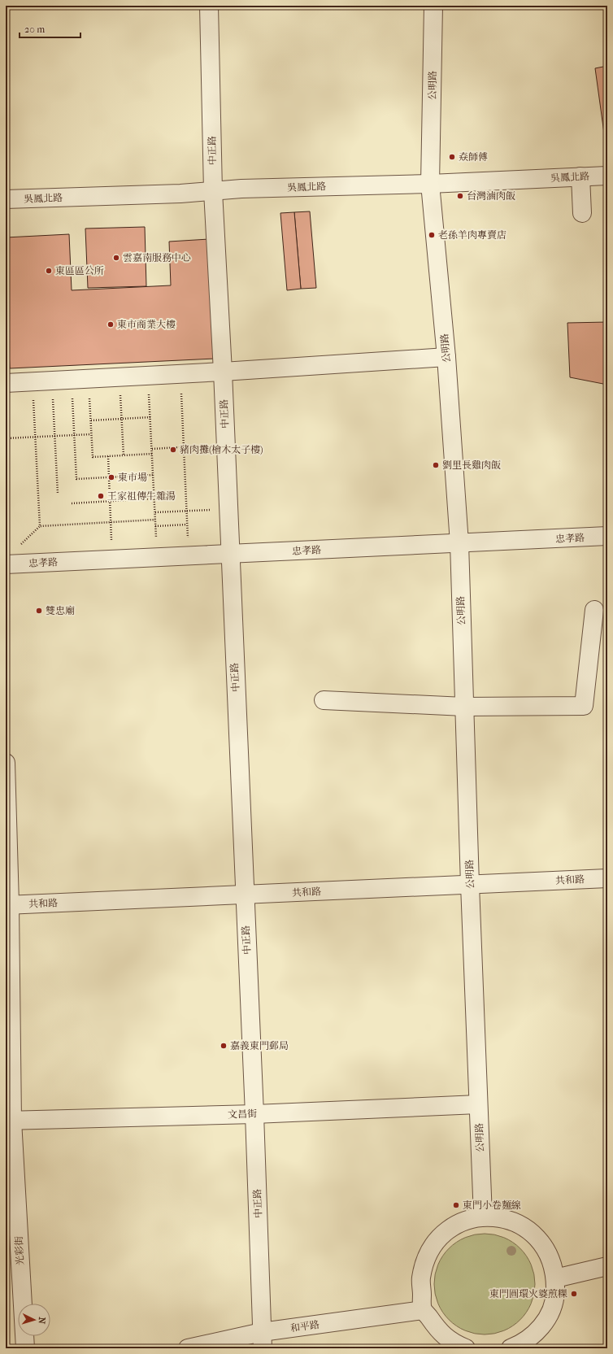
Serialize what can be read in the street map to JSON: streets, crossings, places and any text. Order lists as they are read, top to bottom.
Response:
{
  "streets": {
    "street": [
      "公明路",
      "中正路",
      "吳鳳北路",
      "忠孝路",
      "共和路",
      "文昌街",
      "光彩街",
      "和平路"
    ]
  },
  "crossings": [
    ["公明路", "吳鳳北路"],
    ["公明路", "忠孝路"],
    ["公明路", "共和路"],
    ["公明路", "文昌街"],
    ["中正路", "吳鳳北路"],
    ["中正路", "忠孝路"],
    ["中正路", "共和路"],
    ["中正路", "文昌街"],
    ["中正路", "和平路"],
    ["共和路", "光彩街"],
    ["文昌街", "光彩街"]
  ],
  "places": [
    "𡘙師傅",
    "台灣滷肉飯",
    "老孫羊肉專賣店",
    "雲嘉南服務中心",
    "東區區公所",
    "東市商業大樓",
    "豬肉攤(檜木太子樓)",
    "劉里長雞肉飯",
    "東市場",
    "王家祖傳牛雜湯",
    "雙忠廟",
    "嘉義東門郵局",
    "東門小卷麵線",
    "東門圓環火婆煎粿"
  ],
  "scale_bar": "20 m",
  "north": "right"
}
